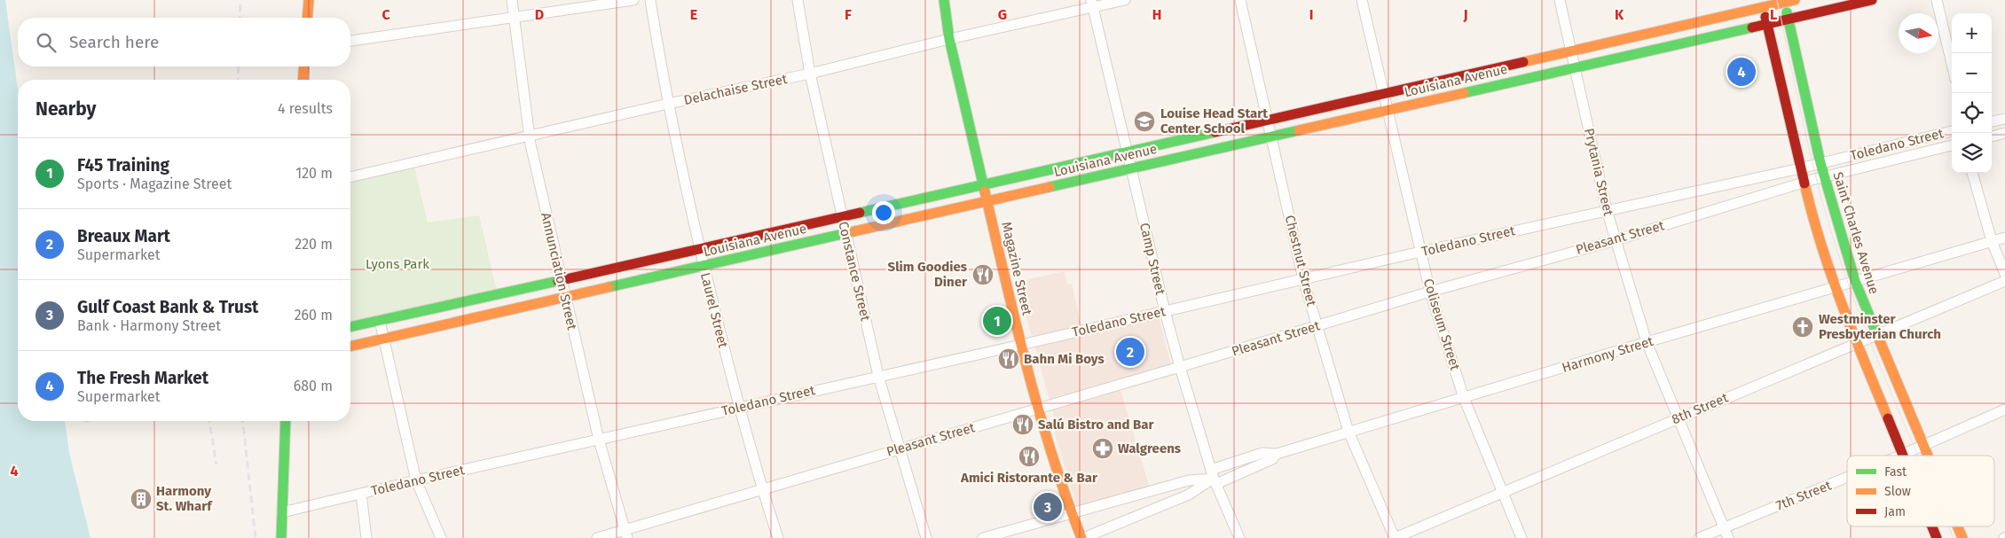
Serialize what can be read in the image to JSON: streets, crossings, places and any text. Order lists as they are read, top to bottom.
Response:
{
  "streets": {
    "street": [
      "Louisiana Avenue",
      "Delachaise Street",
      "Toledano Street",
      "Prytania Street",
      "Saint Charles Avenue",
      "Pleasant Street",
      "Camp Street",
      "Chestnut Street",
      "Magazine Street",
      "Annunciation Street",
      "Constance Street",
      "Laurel Street",
      "Coliseum Street",
      "Harmony Street",
      "8th Street",
      "7th Street"
    ]
  },
  "crossings": [
    ["Louisiana Avenue", "Prytania Street"],
    ["Louisiana Avenue", "Saint Charles Avenue"],
    ["Louisiana Avenue", "Camp Street"],
    ["Louisiana Avenue", "Chestnut Street"],
    ["Louisiana Avenue", "Magazine Street"],
    ["Louisiana Avenue", "Annunciation Street"],
    ["Louisiana Avenue", "Constance Street"],
    ["Louisiana Avenue", "Laurel Street"],
    ["Louisiana Avenue", "Coliseum Street"],
    ["Delachaise Street", "Camp Street"],
    ["Delachaise Street", "Magazine Street"],
    ["Delachaise Street", "Annunciation Street"],
    ["Delachaise Street", "Constance Street"],
    ["Delachaise Street", "Laurel Street"],
    ["Toledano Street", "Prytania Street"],
    ["Toledano Street", "Saint Charles Avenue"],
    ["Toledano Street", "Camp Street"],
    ["Toledano Street", "Chestnut Street"],
    ["Toledano Street", "Magazine Street"],
    ["Toledano Street", "Annunciation Street"],
    ["Toledano Street", "Constance Street"],
    ["Toledano Street", "Laurel Street"],
    ["Toledano Street", "Coliseum Street"],
    ["Prytania Street", "Pleasant Street"],
    ["Prytania Street", "Harmony Street"],
    ["Prytania Street", "8th Street"],
    ["Prytania Street", "7th Street"],
    ["Saint Charles Avenue", "Pleasant Street"],
    ["Saint Charles Avenue", "Harmony Street"],
    ["Saint Charles Avenue", "8th Street"],
    ["Saint Charles Avenue", "7th Street"],
    ["Pleasant Street", "Camp Street"],
    ["Pleasant Street", "Chestnut Street"],
    ["Pleasant Street", "Magazine Street"],
    ["Pleasant Street", "Annunciation Street"],
    ["Pleasant Street", "Constance Street"],
    ["Pleasant Street", "Laurel Street"],
    ["Pleasant Street", "Coliseum Street"],
    ["Camp Street", "Harmony Street"],
    ["Chestnut Street", "Harmony Street"],
    ["Chestnut Street", "8th Street"],
    ["Magazine Street", "Harmony Street"],
    ["Coliseum Street", "Harmony Street"],
    ["Coliseum Street", "8th Street"]
  ],
  "parks": ["Lyons Park"],
  "places": {
    "school or university": ["Louise Head Start Center School"],
    "restaurant": [
      "Slim Goodies Diner",
      "Bahn Mi Boys",
      "Salú Bistro and Bar",
      "Amici Ristorante & Bar"
    ],
    "church": ["Westminster Presbyterian Church"],
    "pharmacy": ["Walgreens"],
    "building": ["Harmony St. Wharf"]
  },
  "legend": ["Fast", "Slow", "Jam"],
  "north": "right",
  "page": {
    "map_buttons": ["+", "−"],
    "search": "Search here",
    "pins": [
      "4",
      "1",
      "2",
      "3"
    ],
    "heading": ["Nearby", "4 results"],
    "list": [
      {
        "mark": "1",
        "name": "F45 Training",
        "note": "Sports · Magazine Street",
        "value": "120 m"
      },
      {
        "mark": "2",
        "name": "Breaux Mart",
        "note": "Supermarket",
        "value": "220 m"
      },
      {
        "mark": "3",
        "name": "Gulf Coast Bank & Trust",
        "note": "Bank · Harmony Street",
        "value": "260 m"
      },
      {
        "mark": "4",
        "name": "The Fresh Market",
        "note": "Supermarket",
        "value": "680 m"
      }
    ]
  },
  "grid": {
    "columns": [
      "C",
      "D",
      "E",
      "F",
      "G",
      "H",
      "I",
      "J",
      "K",
      "L"
    ],
    "rows": ["4"]
  }
}
